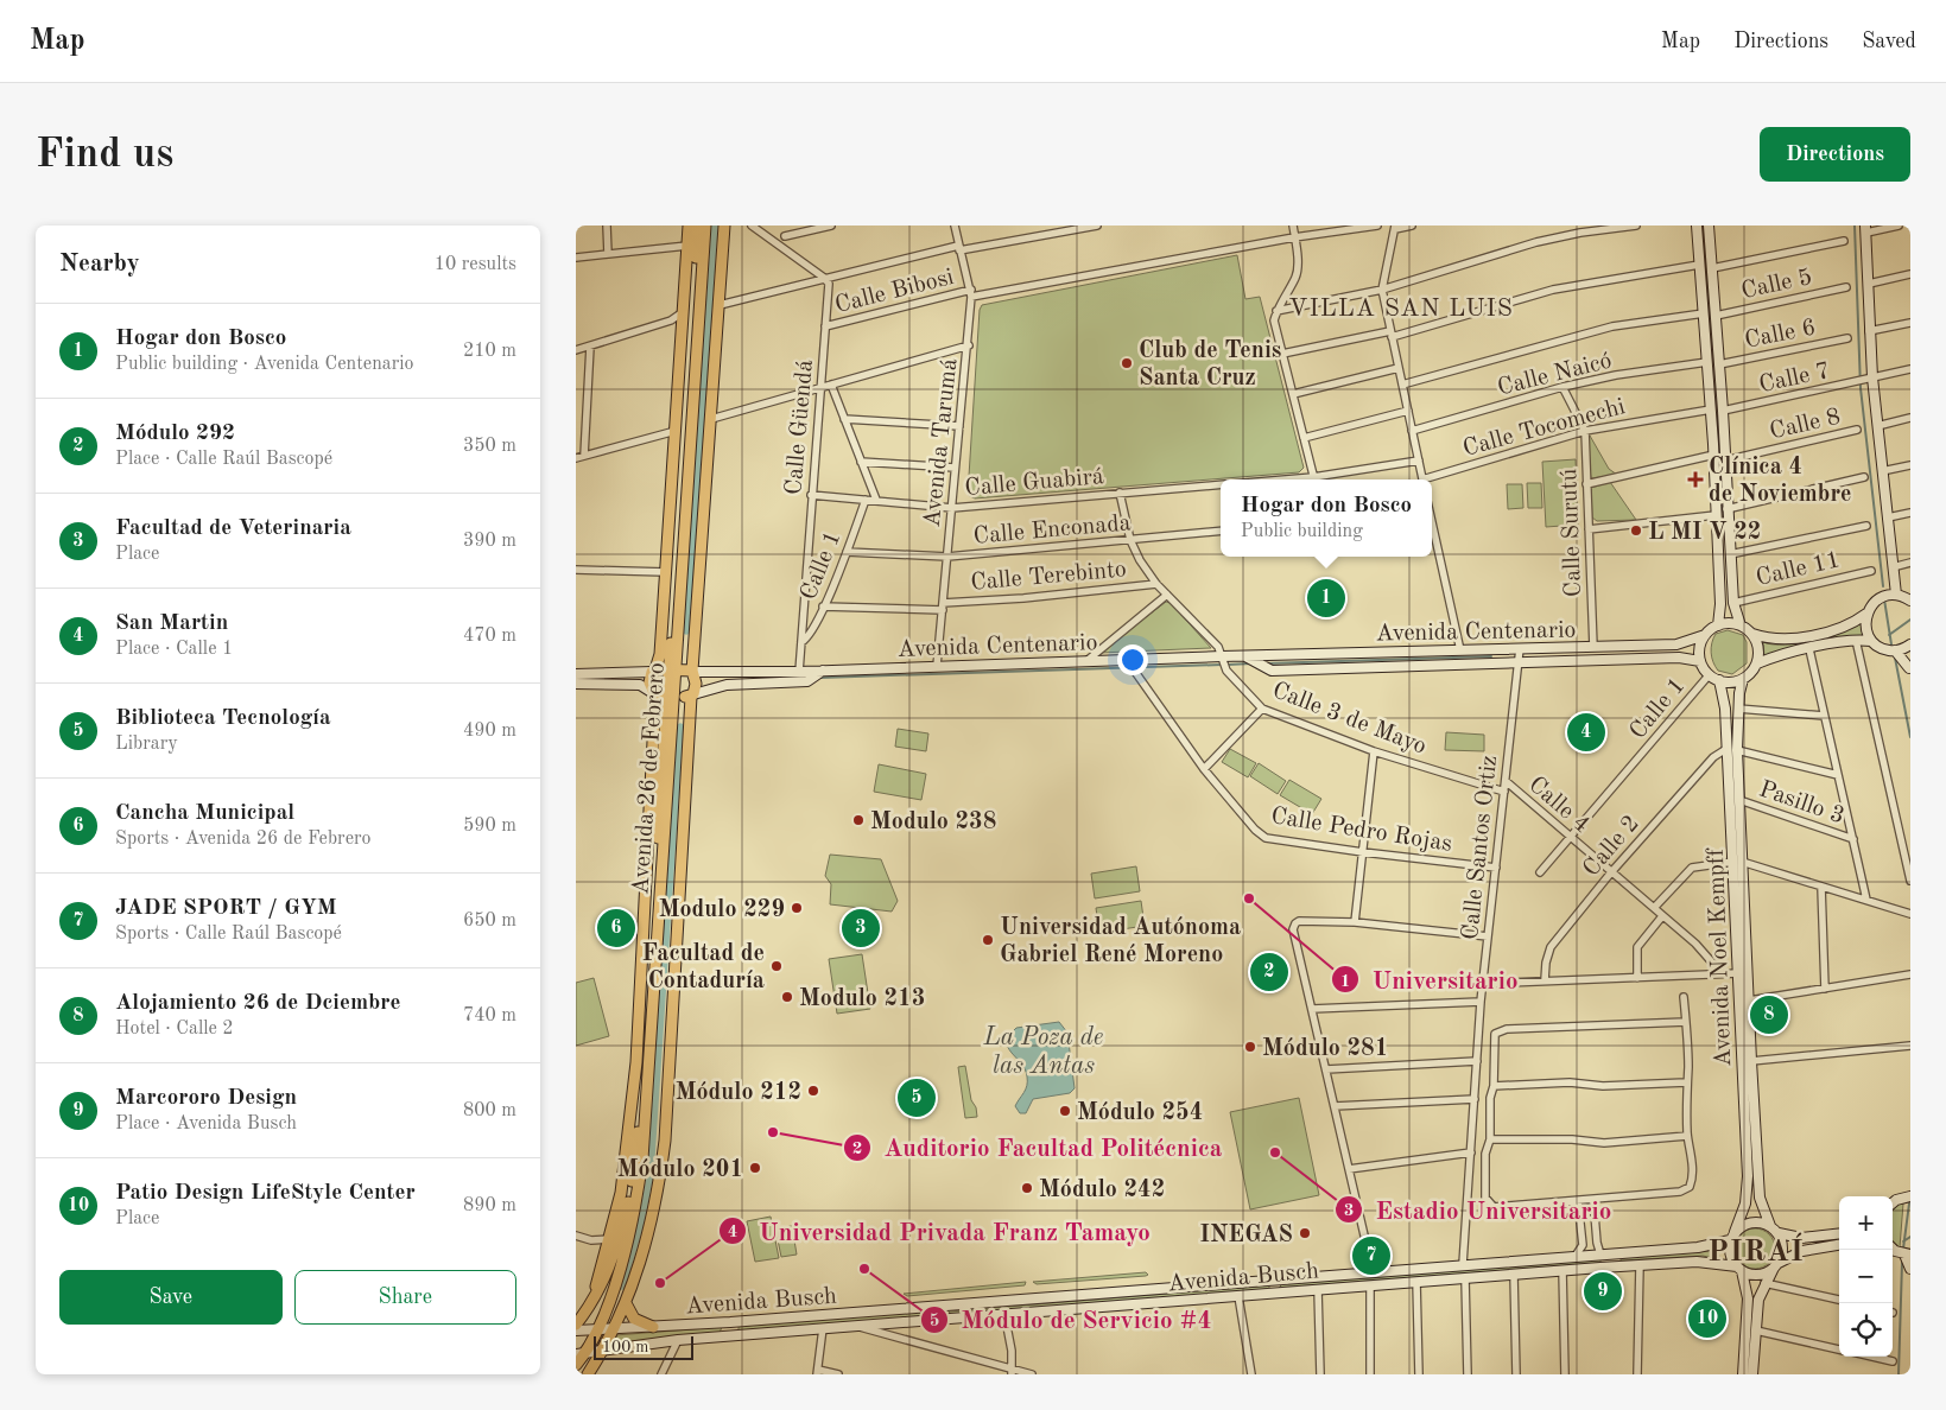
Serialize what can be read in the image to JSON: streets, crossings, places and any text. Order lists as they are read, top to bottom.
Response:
{
  "streets": {
    "main road": [
      "Avenida Centenario",
      "Avenida 26 de Febrero",
      "Avenida Noel Kempff",
      "Avenida Busch"
    ],
    "street": [
      "Calle 5",
      "Calle Bibosi",
      "Calle 6",
      "Calle Naicó",
      "Calle 7",
      "Calle 8",
      "Calle Tocomechi",
      "Calle Güendá",
      "Avenida Tarumá",
      "Calle Guabirá",
      "Calle Enconada",
      "Calle Surutú",
      "Calle 1",
      "Calle 11",
      "Calle Terebinto",
      "Calle 3 de Mayo",
      "Pasillo 3",
      "Calle 4",
      "Calle Pedro Rojas",
      "Calle 2",
      "Calle Santos Ortiz"
    ]
  },
  "crossings": [
    ["Calle Bibosi", "Calle Güendá"],
    ["Calle Bibosi", "Avenida Tarumá"],
    ["Calle Naicó", "Calle Surutú"],
    ["Calle Tocomechi", "Calle Surutú"],
    ["Calle Güendá", "Calle Guabirá"],
    ["Calle Güendá", "Calle 1"],
    ["Calle Güendá", "Avenida Centenario"],
    ["Avenida Tarumá", "Calle Guabirá"],
    ["Avenida Tarumá", "Calle Enconada"],
    ["Avenida Tarumá", "Calle Terebinto"],
    ["Avenida Tarumá", "Avenida Centenario"],
    ["Calle Guabirá", "Calle 1"],
    ["Calle Guabirá", "Calle 3 de Mayo"],
    ["Calle Enconada", "Calle 1"],
    ["Calle Enconada", "Calle 3 de Mayo"],
    ["Calle Surutú", "Avenida Centenario"],
    ["Calle 1", "Calle Terebinto"],
    ["Calle 1", "Avenida Centenario"],
    ["Calle 1", "Calle 4"],
    ["Calle 1", "Avenida Noel Kempff"],
    ["Calle Terebinto", "Calle 3 de Mayo"],
    ["Avenida Centenario", "Calle 3 de Mayo"],
    ["Avenida Centenario", "Avenida 26 de Febrero"],
    ["Avenida Centenario", "Calle Pedro Rojas"],
    ["Avenida Centenario", "Calle Santos Ortiz"],
    ["Avenida Centenario", "Avenida Noel Kempff"],
    ["Calle 3 de Mayo", "Calle Santos Ortiz"],
    ["Avenida 26 de Febrero", "Avenida Busch"],
    ["Pasillo 3", "Avenida Noel Kempff"],
    ["Calle 4", "Calle 2"],
    ["Calle 4", "Calle Santos Ortiz"],
    ["Calle Pedro Rojas", "Calle Santos Ortiz"],
    ["Calle 2", "Avenida Noel Kempff"],
    ["Calle Santos Ortiz", "Avenida Busch"],
    ["Avenida Noel Kempff", "Avenida Busch"]
  ],
  "districts": ["VILLA SAN LUIS", "PIRAÍ"],
  "water": ["La Poza de las Antas"],
  "places": {
    "other": [
      "Club de Tenis Santa Cruz",
      "L MI V 22",
      "Modulo 238",
      "Universitario",
      "Modulo 229",
      "Universidad Autónoma Gabriel René Moreno",
      "Facultad de Contaduría",
      "Modulo 213",
      "Módulo 281",
      "Módulo 212",
      "Módulo 254",
      "Auditorio Facultad Politécnica",
      "Estadio Universitario",
      "Módulo 201",
      "Módulo 242",
      "INEGAS",
      "Módulo de Servicio #4",
      "Universidad Privada Franz Tamayo"
    ],
    "health": ["Clínica 4 de Noviembre"]
  },
  "scale_bar": "100 m",
  "page": {
    "header": "Map",
    "nav": ["Map", "Directions", "Saved"],
    "buttons": [
      "Directions",
      ["Save", "Share"]
    ],
    "title": "Find us",
    "heading": ["Nearby", "10 results"],
    "list": [
      {
        "mark": "1",
        "name": "Hogar don Bosco",
        "note": "Public building · Avenida Centenario",
        "value": "210 m"
      },
      {
        "mark": "2",
        "name": "Módulo 292",
        "note": "Place · Calle Raúl Bascopé",
        "value": "350 m"
      },
      {
        "mark": "3",
        "name": "Facultad de Veterinaria",
        "note": "Place",
        "value": "390 m"
      },
      {
        "mark": "4",
        "name": "San Martin",
        "note": "Place · Calle 1",
        "value": "470 m"
      },
      {
        "mark": "5",
        "name": "Biblioteca Tecnología",
        "note": "Library",
        "value": "490 m"
      },
      {
        "mark": "6",
        "name": "Cancha Municipal",
        "note": "Sports · Avenida 26 de Febrero",
        "value": "590 m"
      },
      {
        "mark": "7",
        "name": "JADE SPORT / GYM",
        "note": "Sports · Calle Raúl Bascopé",
        "value": "650 m"
      },
      {
        "mark": "8",
        "name": "Alojamiento 26 de Dciembre",
        "note": "Hotel · Calle 2",
        "value": "740 m"
      },
      {
        "mark": "9",
        "name": "Marcororo Design",
        "note": "Place · Avenida Busch",
        "value": "800 m"
      },
      {
        "mark": "10",
        "name": "Patio Design LifeStyle Center",
        "note": "Place",
        "value": "890 m"
      }
    ],
    "popup": ["Hogar don Bosco", "Public building"],
    "pins": [
      "1",
      "4",
      "3",
      "6",
      "2",
      "8",
      "5",
      "7",
      "9",
      "10"
    ],
    "map_buttons": ["+", "−"],
    "scale": "100 m"
  }
}
